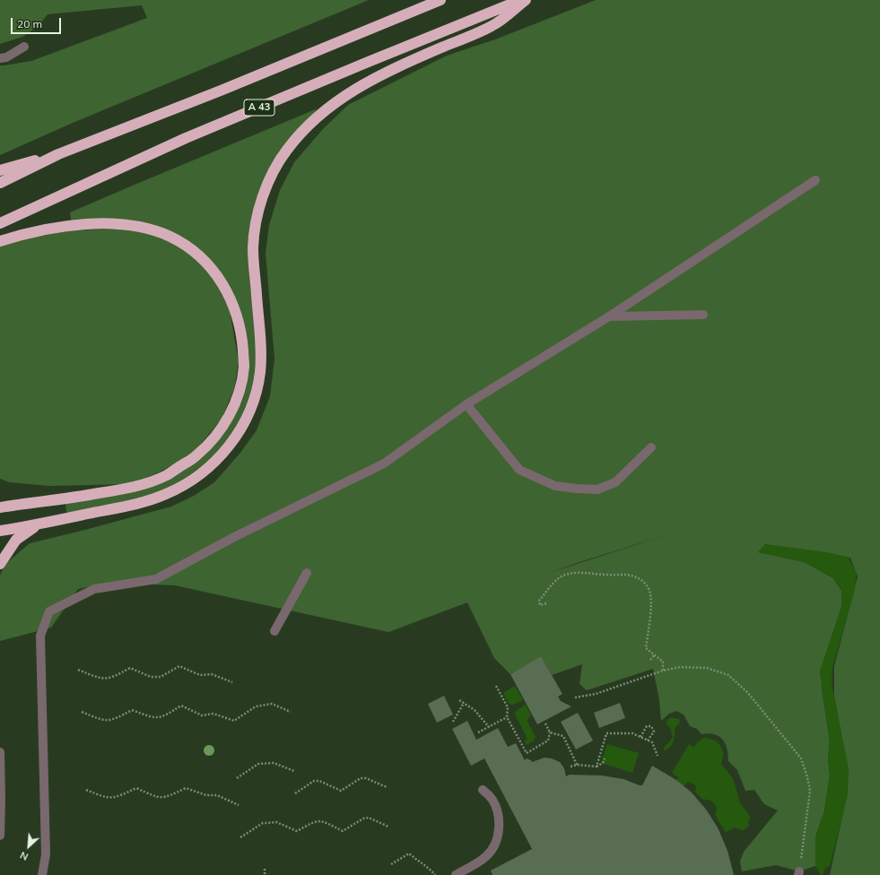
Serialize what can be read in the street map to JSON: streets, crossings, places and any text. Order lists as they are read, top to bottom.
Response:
{
  "streets": {
    "highway": ["A 43"]
  },
  "scale_bar": "20 m",
  "north": "bottom left"
}
